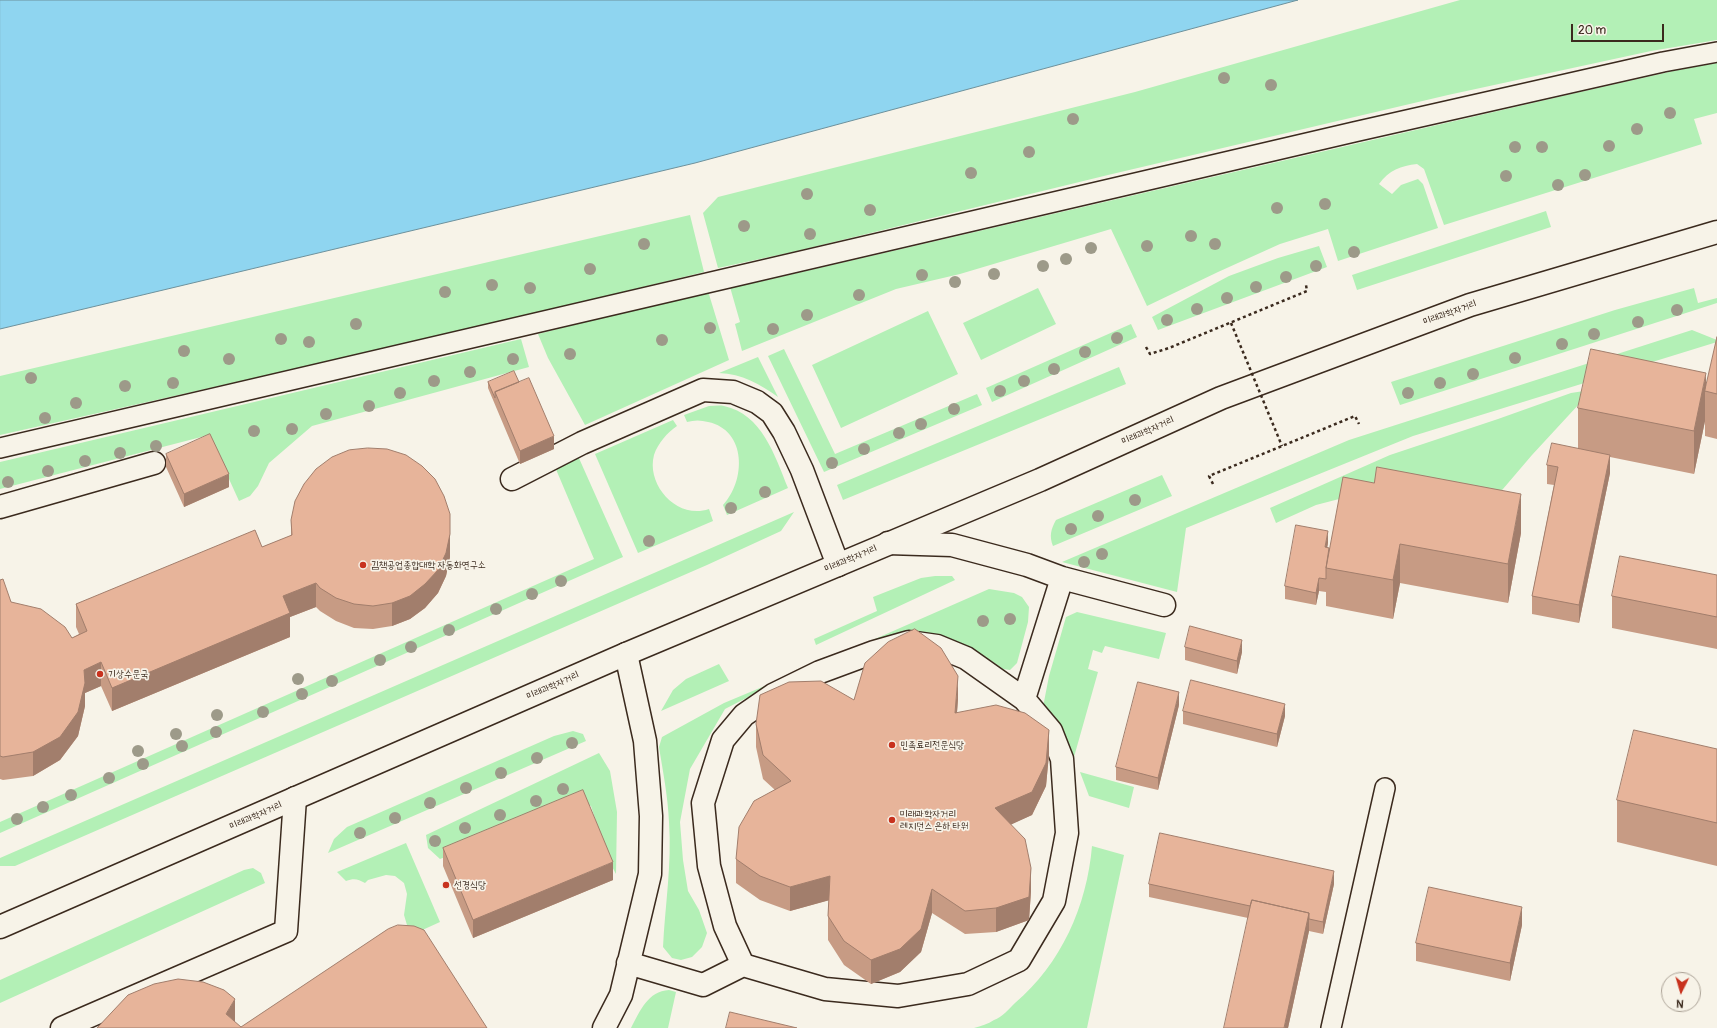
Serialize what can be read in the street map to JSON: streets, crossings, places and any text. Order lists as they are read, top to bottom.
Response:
{
  "streets": {
    "street": ["미래과학자거리"]
  },
  "places": [
    "김책공업종합대학 자동화연구소",
    "기상수문국",
    "민족료리전문식당",
    "미래과학자거리 레지던스 은하 타워",
    "선경식당"
  ],
  "scale_bar": "20 m",
  "north": "bottom"
}
